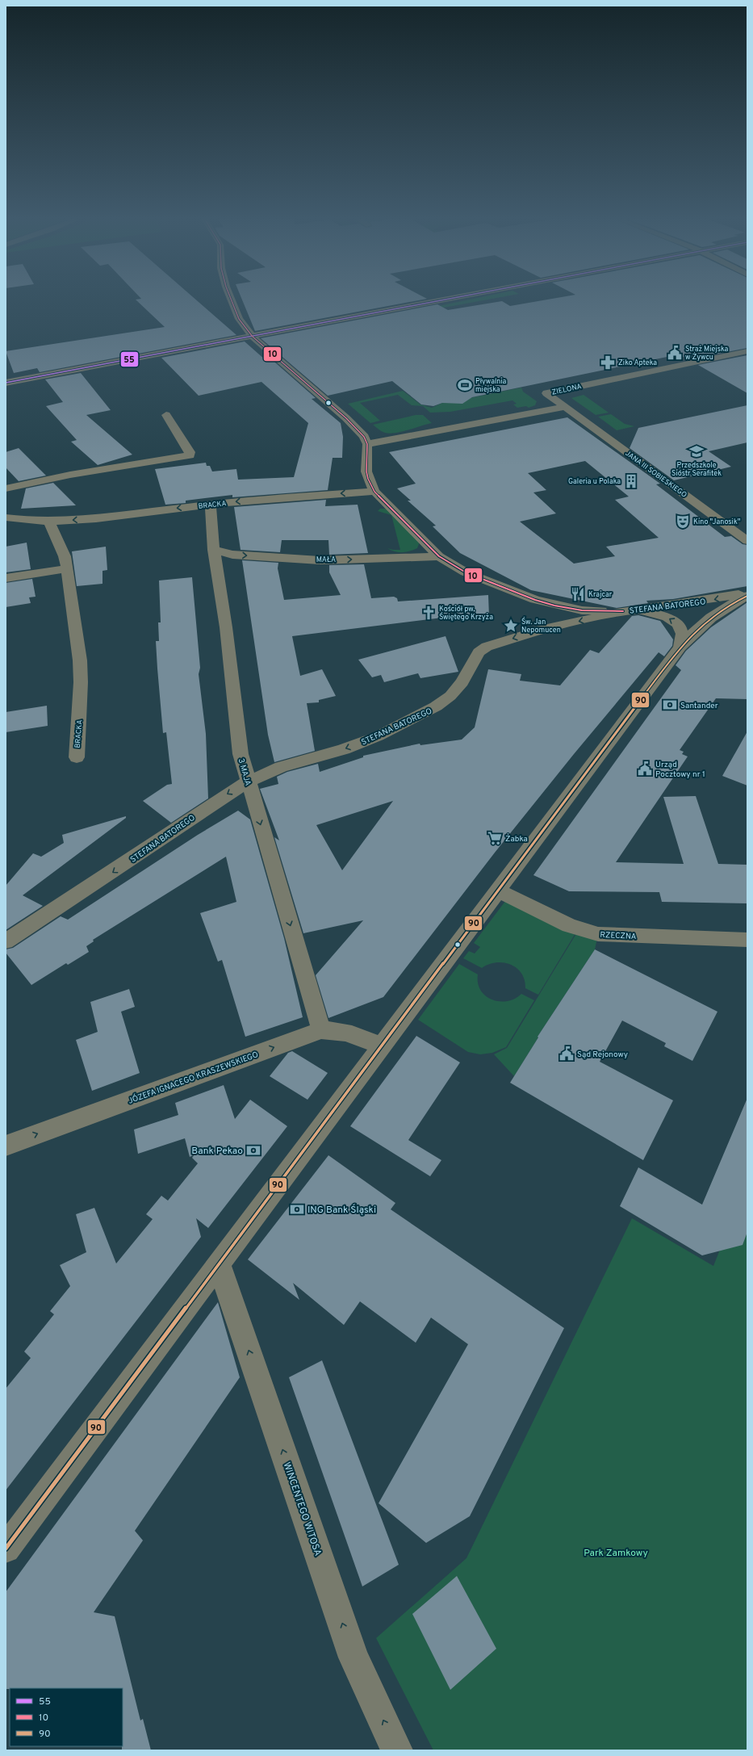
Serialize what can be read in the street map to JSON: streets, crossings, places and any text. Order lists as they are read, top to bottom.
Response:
{
  "streets": {
    "street": [
      "ZIELONA",
      "JANA III SOBIESKIEGO",
      "BRACKA",
      "MAŁA",
      "STEFANA BATOREGO",
      "3 MAJA",
      "RZECZNA",
      "JÓZEFA IGNACEGO KRASZEWSKIEGO",
      "WINCENTEGO WITOSA"
    ]
  },
  "crossings": [
    ["ZIELONA", "JANA III SOBIESKIEGO"],
    ["BRACKA", "3 MAJA"],
    ["MAŁA", "3 MAJA"],
    ["STEFANA BATOREGO", "3 MAJA"],
    ["3 MAJA", "JÓZEFA IGNACEGO KRASZEWSKIEGO"]
  ],
  "one_way": [
    "MAŁA",
    "STEFANA BATOREGO",
    "3 MAJA",
    "JÓZEFA IGNACEGO KRASZEWSKIEGO",
    "WINCENTEGO WITOSA"
  ],
  "parks": ["Park Zamkowy"],
  "places": {
    "public building": ["Straż Miejska w Żywcu", "Urząd Pocztowy nr 1", "Sąd Rejonowy"],
    "pharmacy": ["Ziko Apteka"],
    "sports": ["Pływalnia miejska"],
    "school or university": ["Przedszkole Sióstr Serafitek"],
    "building": ["Galeria u Polaka"],
    "theatre": ["Kino \"Janosik\""],
    "restaurant": ["Krajcar"],
    "church": ["Kościół pw. Świętego Krzyża"],
    "place": ["Św. Jan Nepomucen"],
    "bank": ["Santander", "Bank Pekao", "ING Bank Śląski"],
    "supermarket": ["Żabka"]
  },
  "lines": ["transit line 55", "transit line 10", "transit line 90"],
  "legend": ["55", "10", "90"]
}
